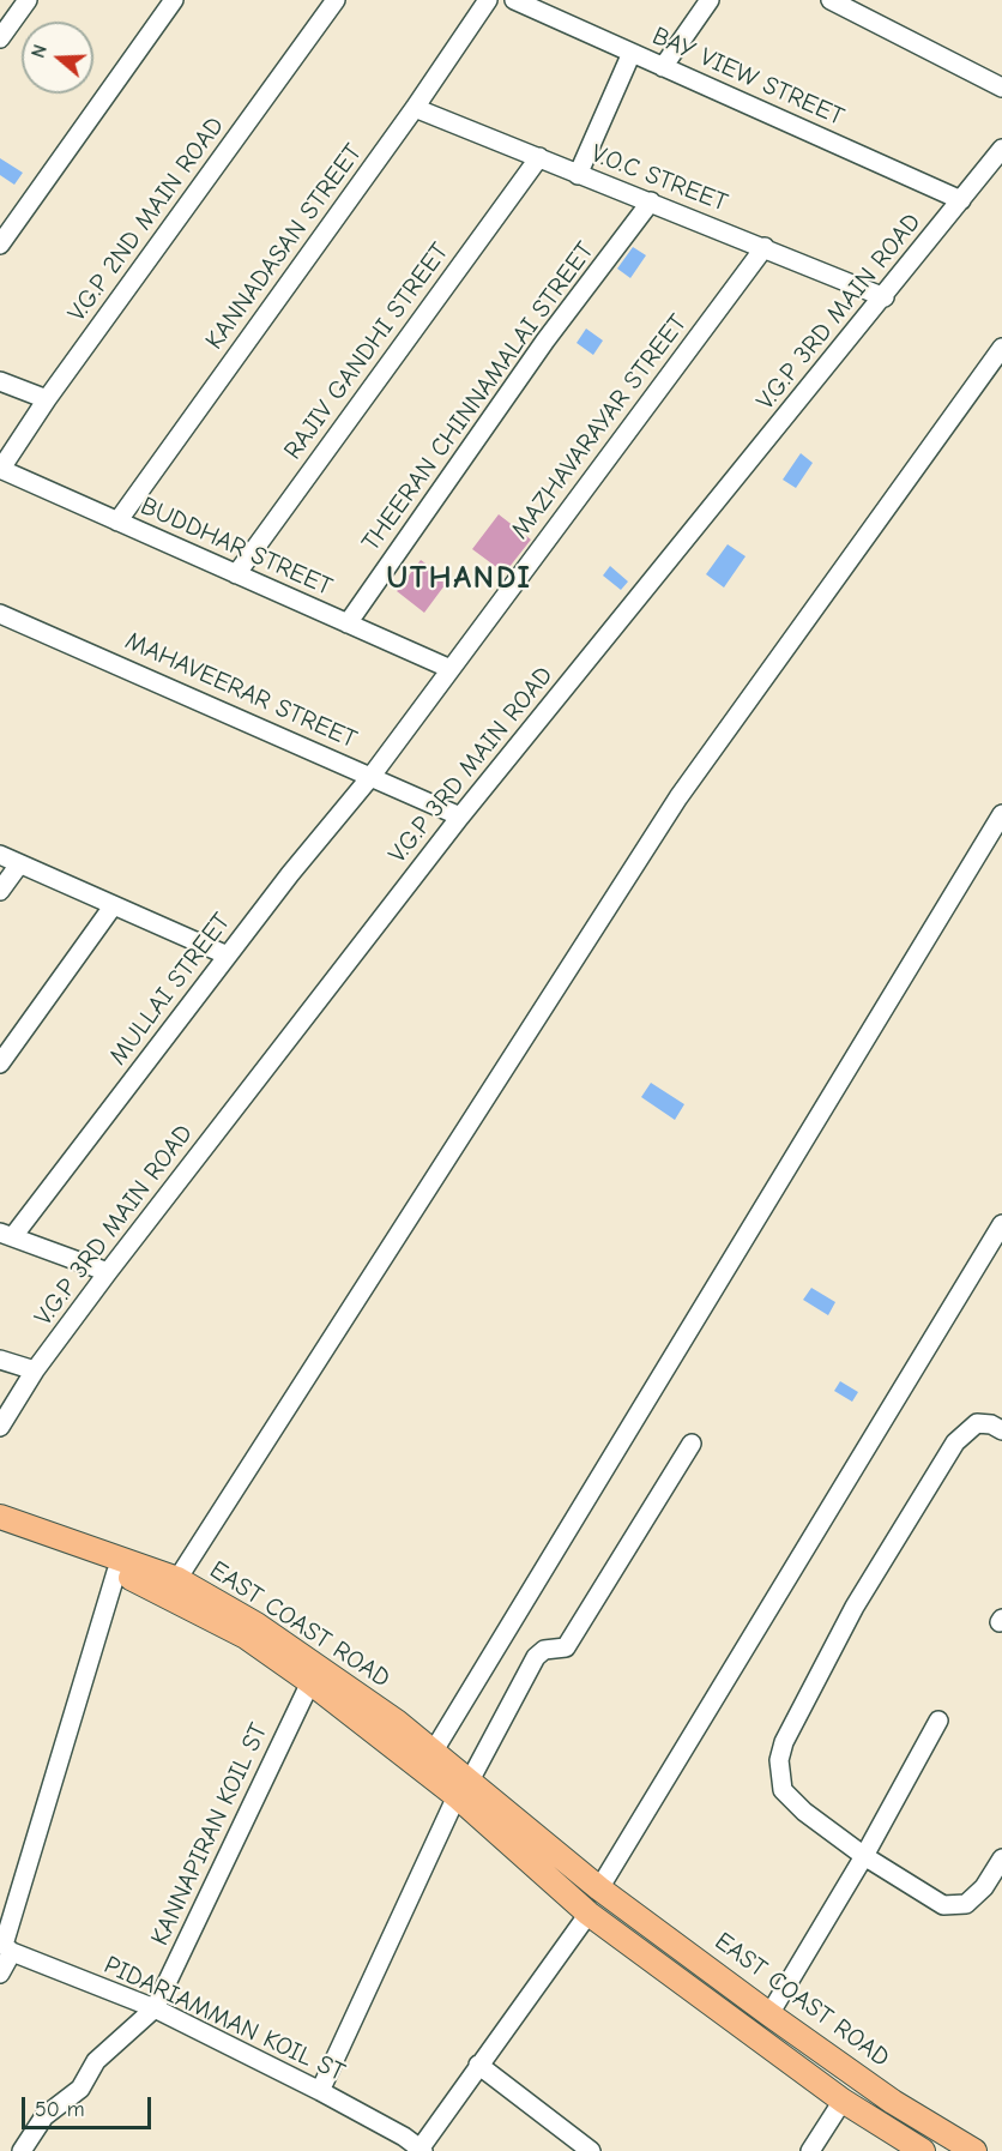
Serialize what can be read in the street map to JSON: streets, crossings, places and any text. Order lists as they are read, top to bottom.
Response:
{
  "streets": {
    "main road": ["EAST COAST ROAD"],
    "street": [
      "BAY VIEW STREET",
      "V.O.C STREET",
      "V.G.P 2ND MAIN ROAD",
      "KANNADASAN STREET",
      "V.G.P 3RD MAIN ROAD",
      "RAJIV GANDHI STREET",
      "THEERAN CHINNAMALAI STREET",
      "MAZHAVARAYAR STREET",
      "BUDDHAR STREET",
      "MAHAVEERAR STREET",
      "MULLAI STREET",
      "KANNAPIRAN KOIL ST",
      "PIDARIAMMAN KOIL ST"
    ]
  },
  "crossings": [
    ["BAY VIEW STREET", "V.G.P 3RD MAIN ROAD"],
    ["V.O.C STREET", "KANNADASAN STREET"],
    ["V.O.C STREET", "V.G.P 3RD MAIN ROAD"],
    ["V.O.C STREET", "RAJIV GANDHI STREET"],
    ["V.O.C STREET", "THEERAN CHINNAMALAI STREET"],
    ["V.O.C STREET", "MAZHAVARAYAR STREET"],
    ["V.G.P 2ND MAIN ROAD", "BUDDHAR STREET"],
    ["KANNADASAN STREET", "BUDDHAR STREET"],
    ["V.G.P 3RD MAIN ROAD", "MAHAVEERAR STREET"],
    ["RAJIV GANDHI STREET", "BUDDHAR STREET"],
    ["THEERAN CHINNAMALAI STREET", "BUDDHAR STREET"],
    ["MAZHAVARAYAR STREET", "BUDDHAR STREET"],
    ["MAZHAVARAYAR STREET", "MAHAVEERAR STREET"],
    ["MAZHAVARAYAR STREET", "MULLAI STREET"],
    ["MAHAVEERAR STREET", "MULLAI STREET"],
    ["EAST COAST ROAD", "KANNAPIRAN KOIL ST"],
    ["KANNAPIRAN KOIL ST", "PIDARIAMMAN KOIL ST"]
  ],
  "districts": ["UTHANDI"],
  "scale_bar": "50 m",
  "north": "left"
}
